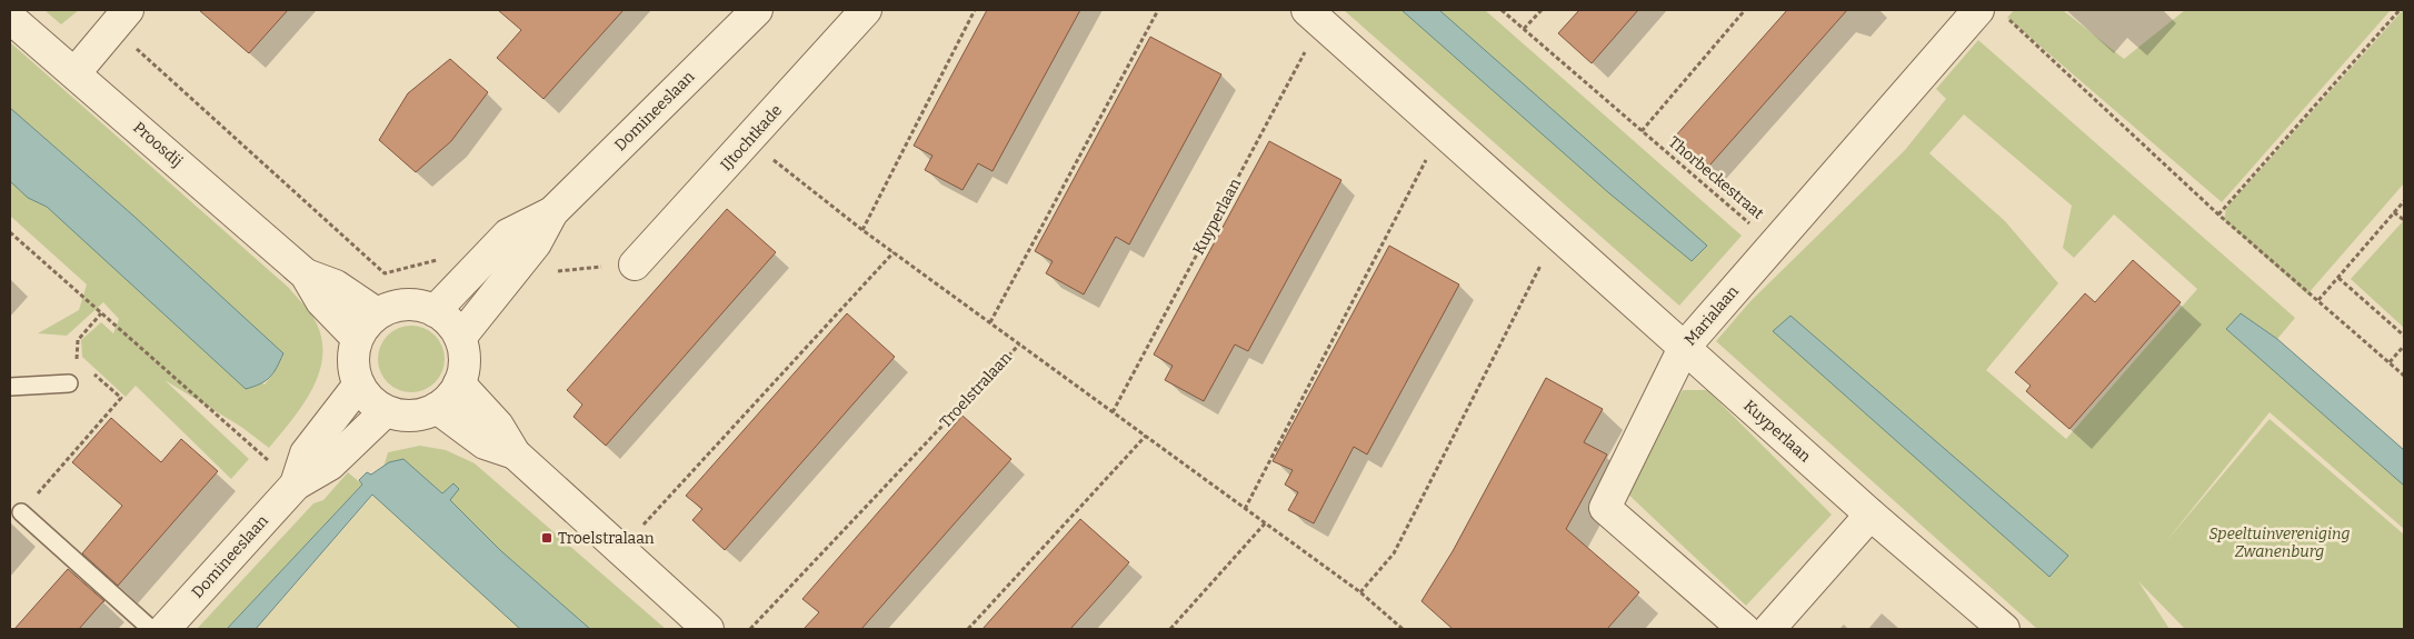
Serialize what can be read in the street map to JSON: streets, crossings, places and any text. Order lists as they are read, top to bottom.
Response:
{
  "streets": {
    "street": [
      "Domineeslaan",
      "IJtochtkade",
      "Proosdij",
      "Kuyperlaan",
      "Marialaan"
    ],
    "path": ["Thorbeckestraat", "Troelstralaan"]
  },
  "crossings": [
    ["Domineeslaan", "Proosdij"],
    ["Thorbeckestraat", "Marialaan"],
    ["Kuyperlaan", "Marialaan"]
  ],
  "parks": ["Speeltuinvereniging Zwanenburg"],
  "places": {
    "transit": ["Troelstralaan"]
  }
}
